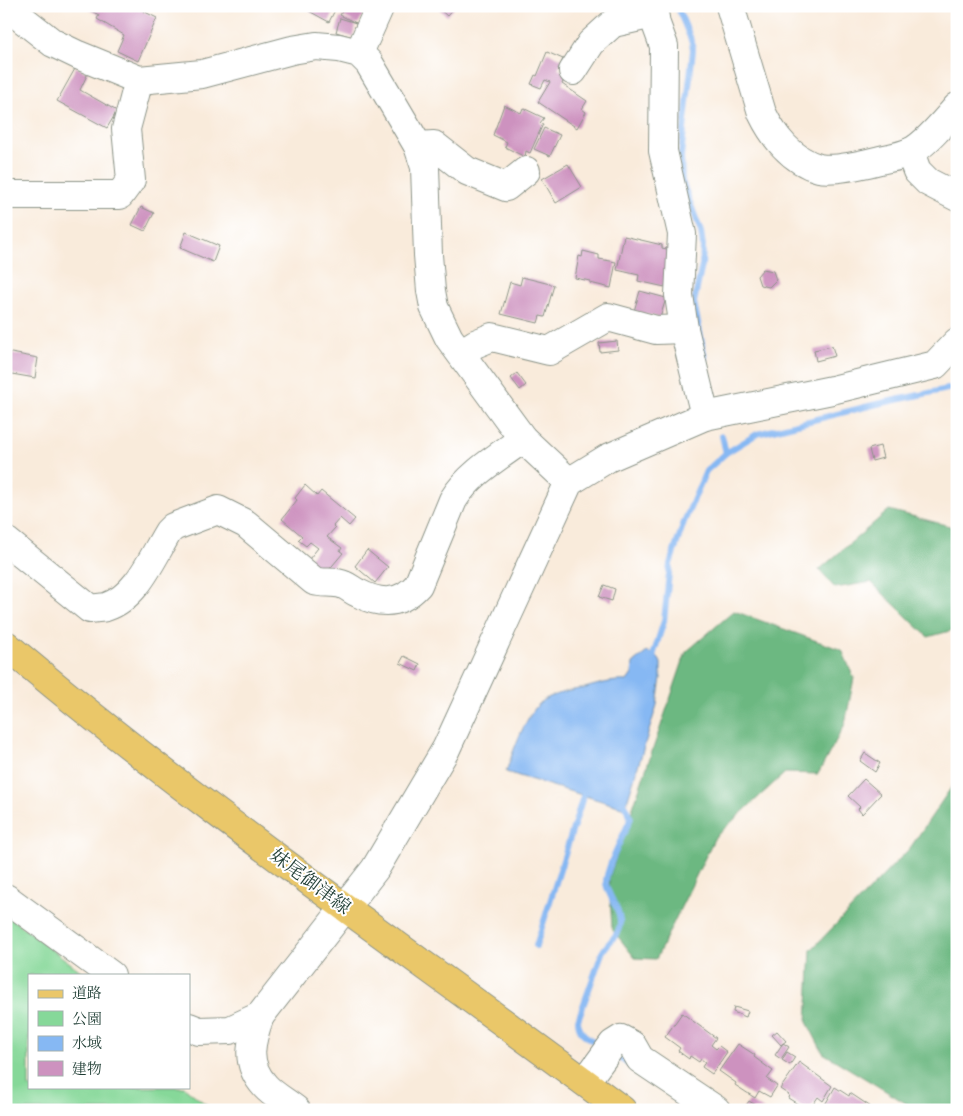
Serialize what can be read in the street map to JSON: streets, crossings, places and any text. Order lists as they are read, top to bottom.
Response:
{
  "streets": {
    "main road": ["妹尾御津線"]
  },
  "legend": [
    "道路",
    "公園",
    "水域",
    "建物"
  ]
}
